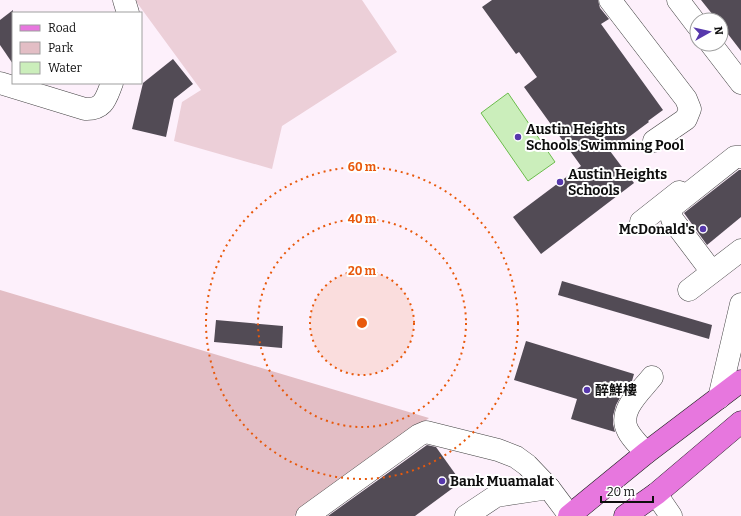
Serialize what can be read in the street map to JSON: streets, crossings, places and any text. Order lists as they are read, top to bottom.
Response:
{
  "places": [
    "Austin Heights Schools Swimming Pool",
    "Austin Heights Schools",
    "McDonald's",
    "醉鮮樓",
    "Bank Muamalat"
  ],
  "legend": ["Road", "Park", "Water"],
  "scale_bar": "20 m",
  "north": "right",
  "rings": ["60 m", "40 m", "20 m"]
}
